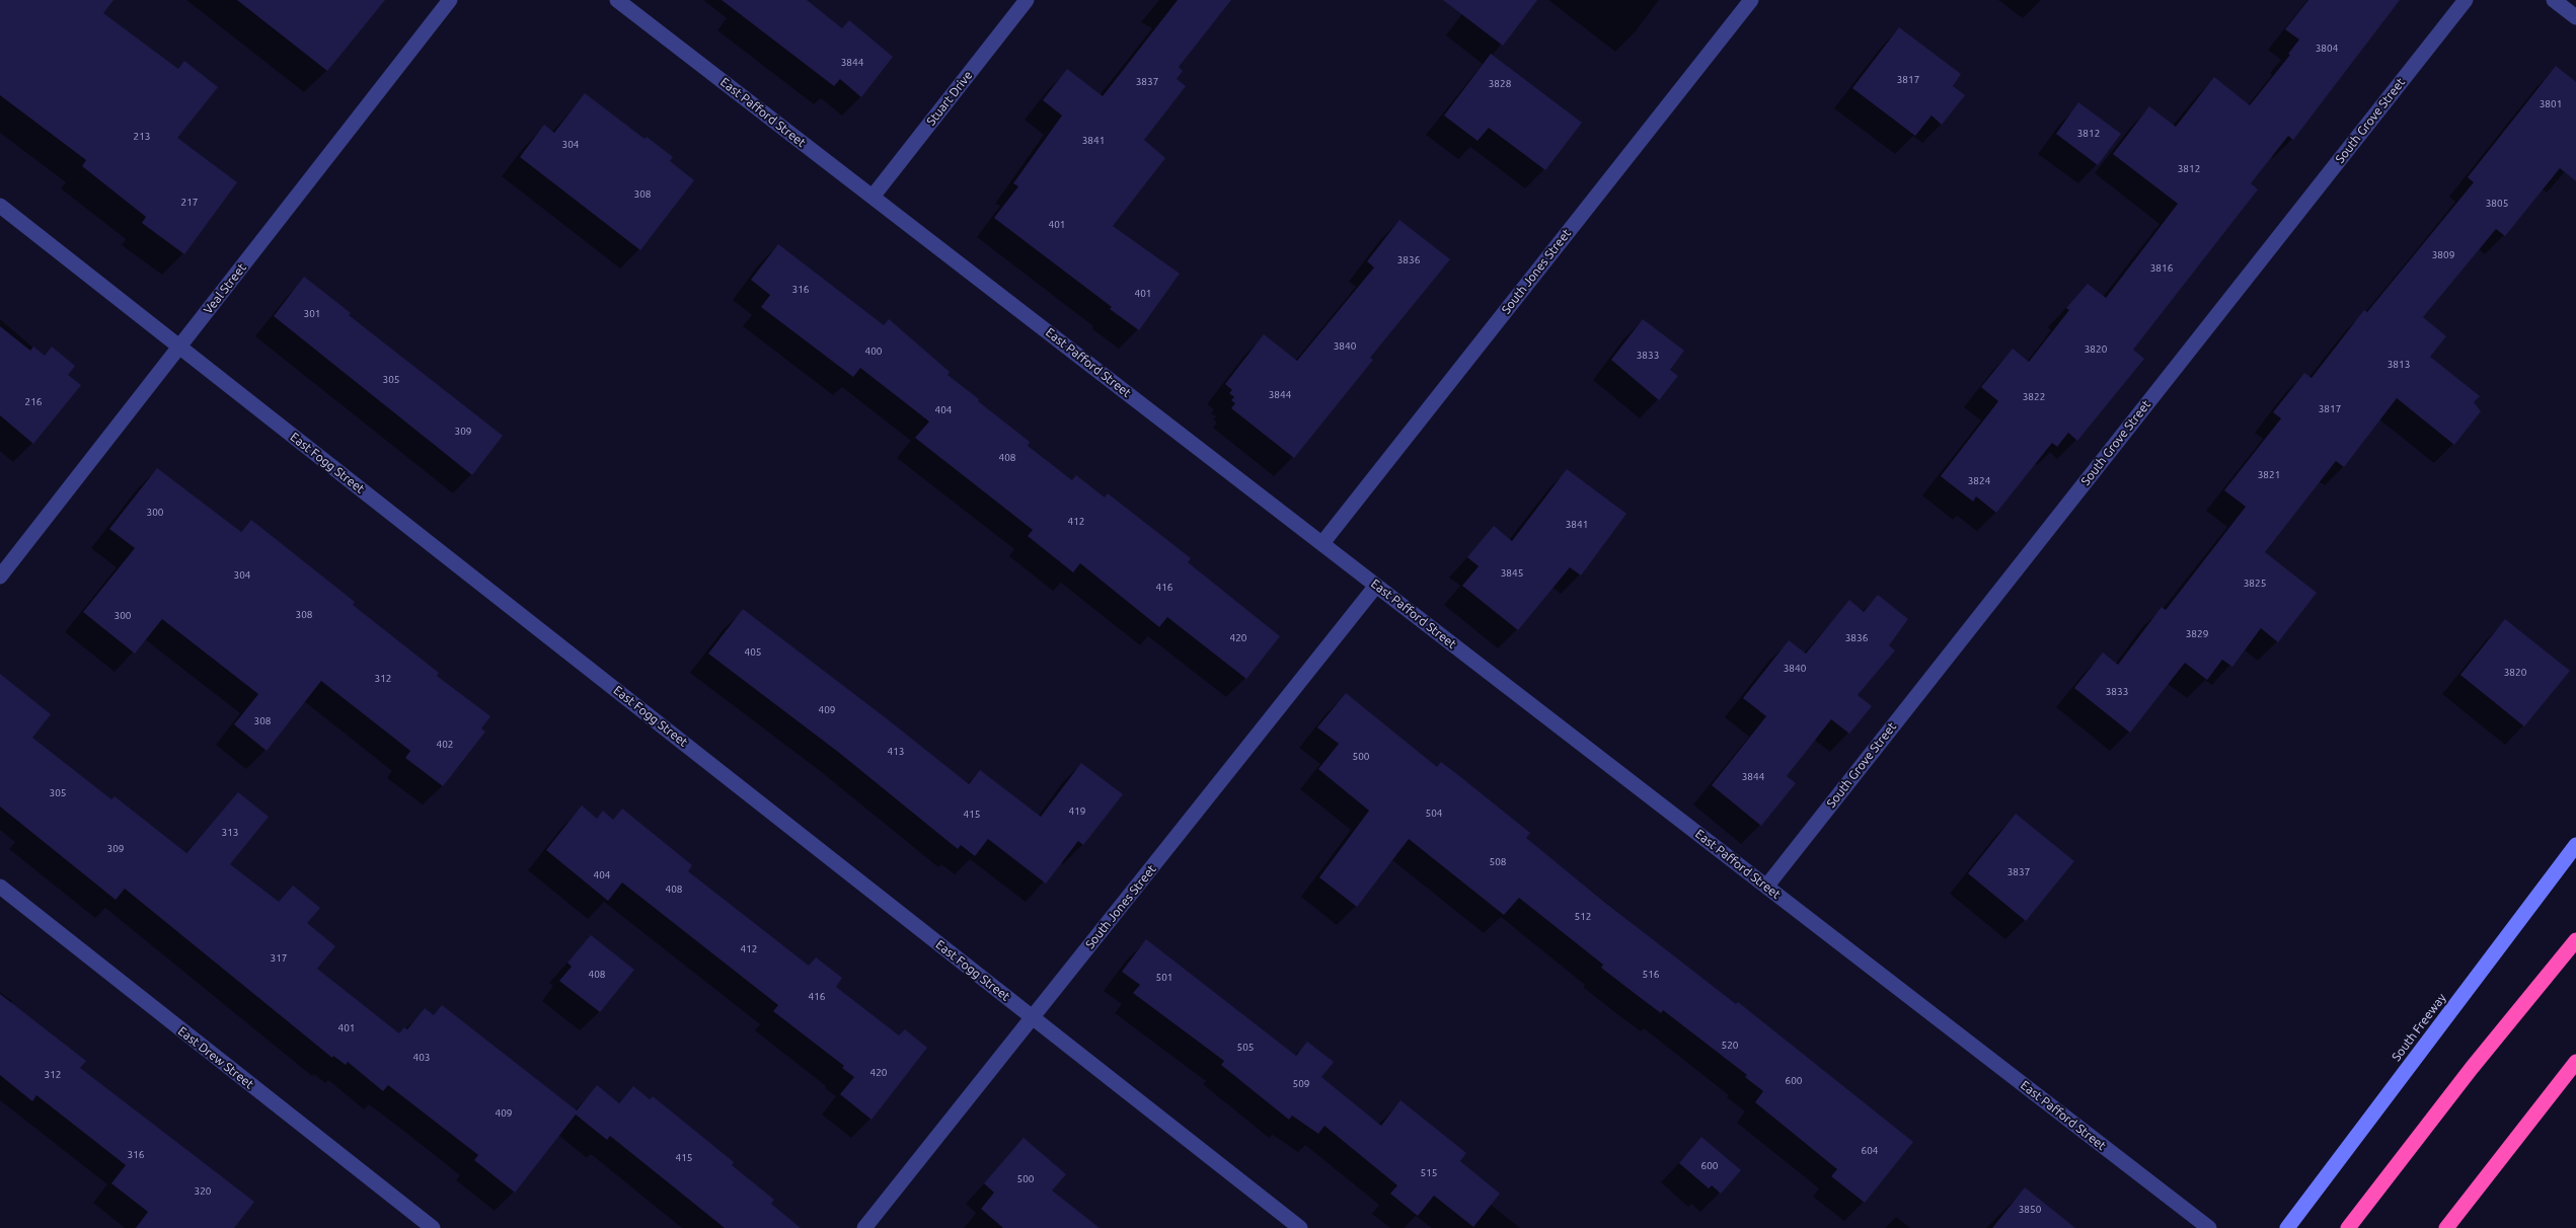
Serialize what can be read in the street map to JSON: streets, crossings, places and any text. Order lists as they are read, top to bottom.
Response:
{
  "streets": {
    "main road": ["South Freeway"],
    "street": [
      "Stuart Drive",
      "East Pafford Street",
      "South Grove Street",
      "South Jones Street",
      "Veal Street",
      "East Fogg Street",
      "East Drew Street"
    ]
  },
  "crossings": [
    ["Stuart Drive", "East Pafford Street"],
    ["East Pafford Street", "South Grove Street"],
    ["East Pafford Street", "South Jones Street"],
    ["South Jones Street", "East Fogg Street"],
    ["Veal Street", "East Fogg Street"]
  ],
  "house_numbers": [
    "3804",
    "3844",
    "3817",
    "3837",
    "3828",
    "3801",
    "3812",
    "213",
    "3841",
    "304",
    "3812",
    "308",
    "217",
    "3805",
    "401",
    "3809",
    "3836",
    "3816",
    "316",
    "401",
    "301",
    "3840",
    "3820",
    "400",
    "3833",
    "3813",
    "305",
    "3844",
    "3822",
    "216",
    "3817",
    "404",
    "309",
    "408",
    "3821",
    "3824",
    "300",
    "412",
    "3841",
    "3845",
    "304",
    "3825",
    "416",
    "308",
    "300",
    "3829",
    "420",
    "3836",
    "405",
    "3840",
    "3820",
    "312",
    "3833",
    "409",
    "308",
    "402",
    "413",
    "500",
    "3844",
    "305",
    "419",
    "504",
    "415",
    "313",
    "309",
    "508",
    "3837",
    "404",
    "408",
    "512",
    "412",
    "317",
    "408",
    "516",
    "501",
    "416",
    "401",
    "520",
    "505",
    "403",
    "420",
    "312",
    "600",
    "509",
    "409",
    "604",
    "316",
    "415",
    "600",
    "515",
    "500",
    "320",
    "3850"
  ]
}
